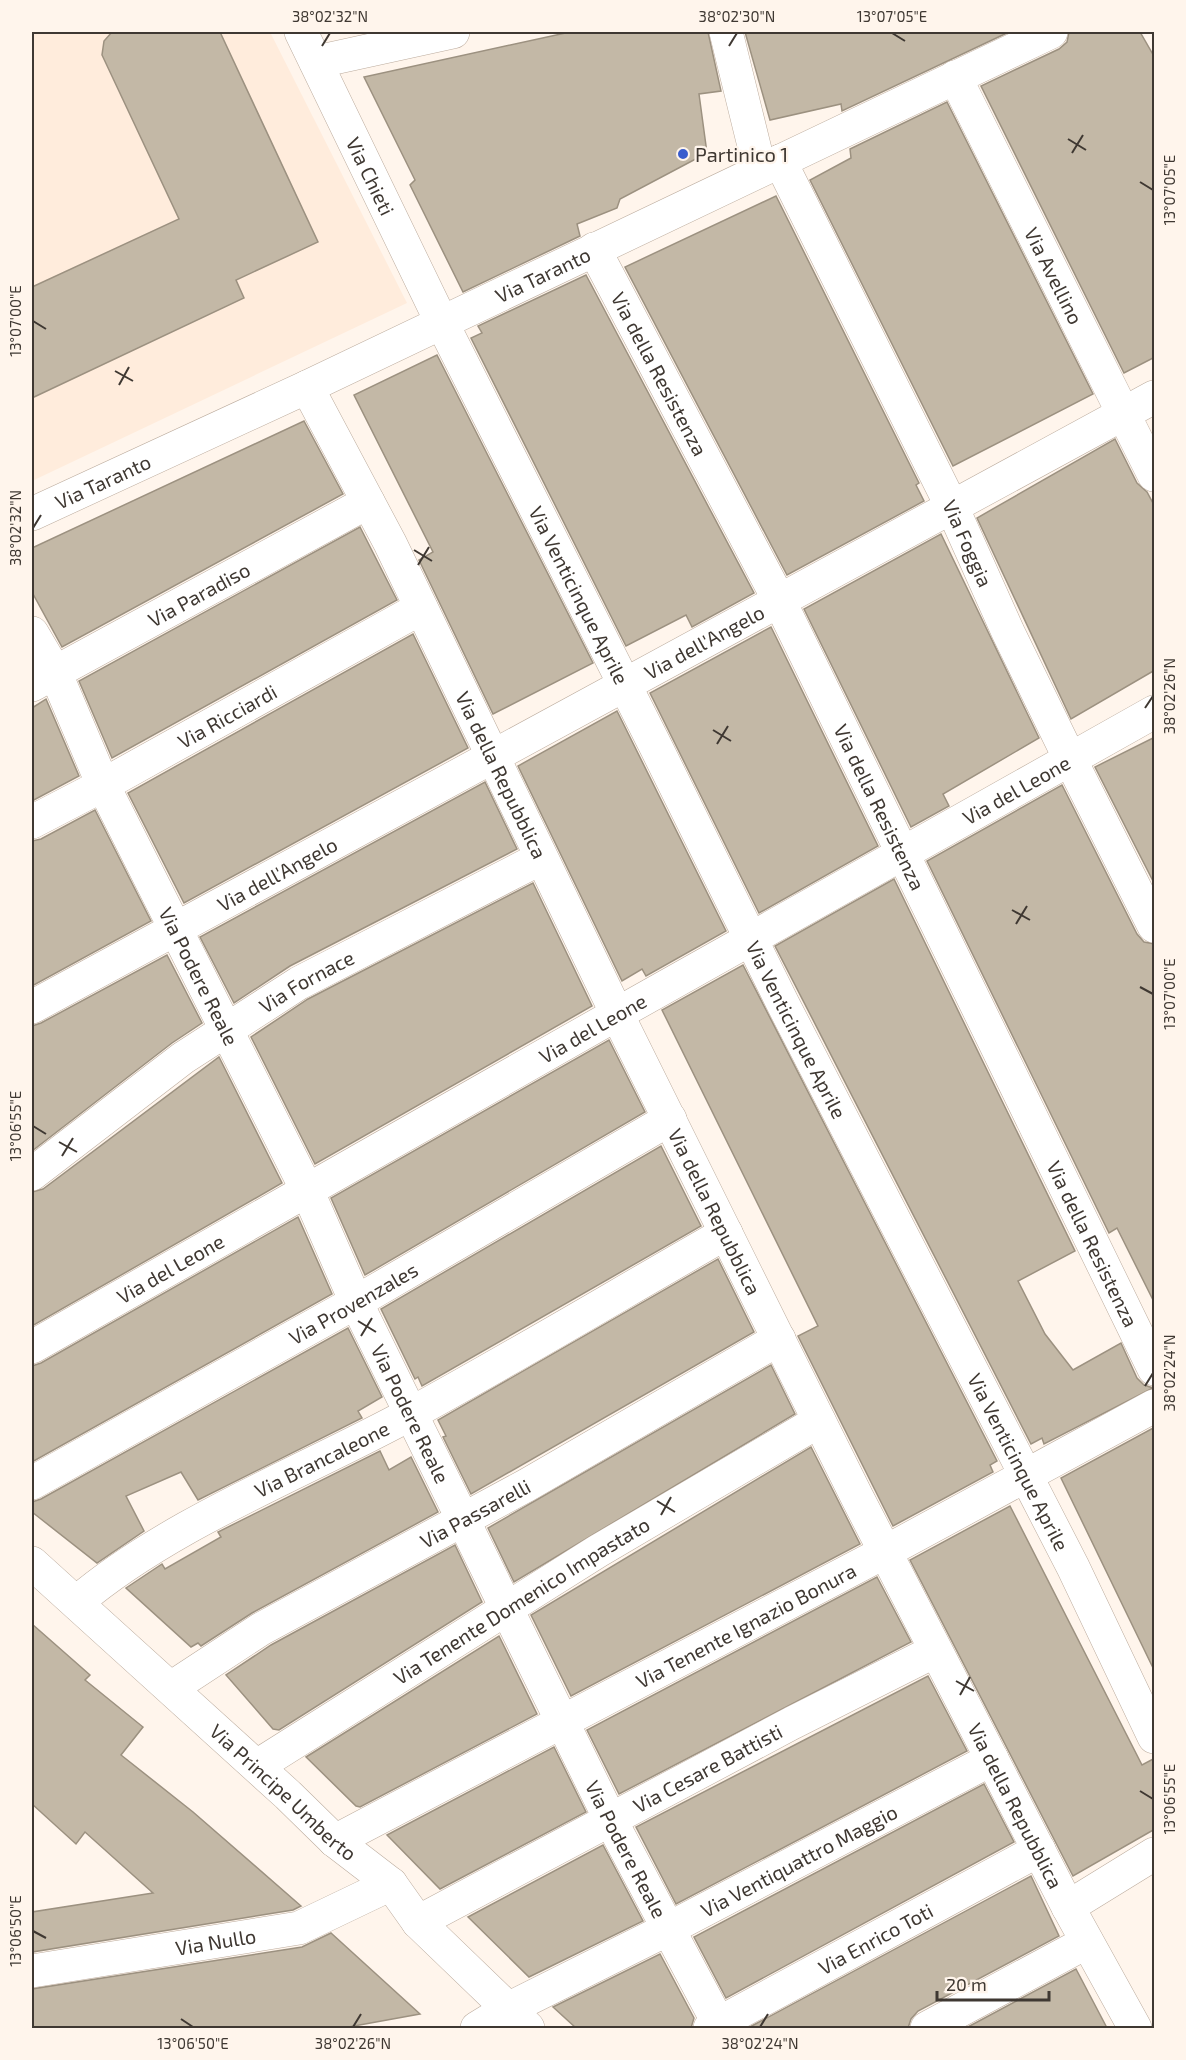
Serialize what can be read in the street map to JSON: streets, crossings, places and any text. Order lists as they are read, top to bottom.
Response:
{
  "streets": {
    "street": [
      "Via Chieti",
      "Via Taranto",
      "Via Avellino",
      "Via della Resistenza",
      "Via Foggia",
      "Via Paradiso",
      "Via Venticinque Aprile",
      "Via dell'Angelo",
      "Via Ricciardi",
      "Via della Repubblica",
      "Via del Leone",
      "Via Podere Reale",
      "Via Fornace",
      "Via Provenzales",
      "Via Brancaleone",
      "Via Passarelli",
      "Via Tenente Domenico Impastato",
      "Via Tenente Ignazio Bonura",
      "Via Cesare Battisti",
      "Via Principe Umberto",
      "Via Ventiquattro Maggio",
      "Via Enrico Toti",
      "Via Nullo"
    ]
  },
  "crossings": [
    ["Via Chieti", "Via Taranto"],
    ["Via Chieti", "Via Venticinque Aprile"],
    ["Via Taranto", "Via Avellino"],
    ["Via Taranto", "Via della Resistenza"],
    ["Via Taranto", "Via Foggia"],
    ["Via Taranto", "Via Venticinque Aprile"],
    ["Via Taranto", "Via della Repubblica"],
    ["Via Avellino", "Via dell'Angelo"],
    ["Via della Resistenza", "Via dell'Angelo"],
    ["Via della Resistenza", "Via del Leone"],
    ["Via Foggia", "Via dell'Angelo"],
    ["Via Foggia", "Via del Leone"],
    ["Via Paradiso", "Via della Repubblica"],
    ["Via Paradiso", "Via Podere Reale"],
    ["Via Venticinque Aprile", "Via dell'Angelo"],
    ["Via Venticinque Aprile", "Via del Leone"],
    ["Via Venticinque Aprile", "Via Tenente Ignazio Bonura"],
    ["Via dell'Angelo", "Via della Repubblica"],
    ["Via dell'Angelo", "Via Podere Reale"],
    ["Via Ricciardi", "Via della Repubblica"],
    ["Via Ricciardi", "Via Podere Reale"],
    ["Via della Repubblica", "Via del Leone"],
    ["Via della Repubblica", "Via Fornace"],
    ["Via della Repubblica", "Via Provenzales"],
    ["Via della Repubblica", "Via Brancaleone"],
    ["Via della Repubblica", "Via Passarelli"],
    ["Via della Repubblica", "Via Tenente Domenico Impastato"],
    ["Via della Repubblica", "Via Tenente Ignazio Bonura"],
    ["Via della Repubblica", "Via Cesare Battisti"],
    ["Via della Repubblica", "Via Ventiquattro Maggio"],
    ["Via della Repubblica", "Via Enrico Toti"],
    ["Via del Leone", "Via Podere Reale"],
    ["Via Podere Reale", "Via Fornace"],
    ["Via Podere Reale", "Via Provenzales"],
    ["Via Podere Reale", "Via Brancaleone"],
    ["Via Podere Reale", "Via Passarelli"],
    ["Via Podere Reale", "Via Tenente Domenico Impastato"],
    ["Via Podere Reale", "Via Tenente Ignazio Bonura"],
    ["Via Podere Reale", "Via Cesare Battisti"],
    ["Via Podere Reale", "Via Ventiquattro Maggio"],
    ["Via Podere Reale", "Via Enrico Toti"],
    ["Via Brancaleone", "Via Principe Umberto"],
    ["Via Passarelli", "Via Principe Umberto"],
    ["Via Tenente Domenico Impastato", "Via Principe Umberto"],
    ["Via Tenente Ignazio Bonura", "Via Principe Umberto"],
    ["Via Cesare Battisti", "Via Principe Umberto"],
    ["Via Principe Umberto", "Via Ventiquattro Maggio"],
    ["Via Principe Umberto", "Via Nullo"]
  ],
  "places": ["Partinico 1"],
  "scale_bar": "20 m",
  "coordinates": [
    "38°02'32\"N",
    "38°02'30\"N",
    "13°07'05\"E",
    "13°07'00\"E",
    "38°02'26\"N",
    "13°06'55\"E",
    "38°02'24\"N",
    "13°06'50\"E"
  ]
}
